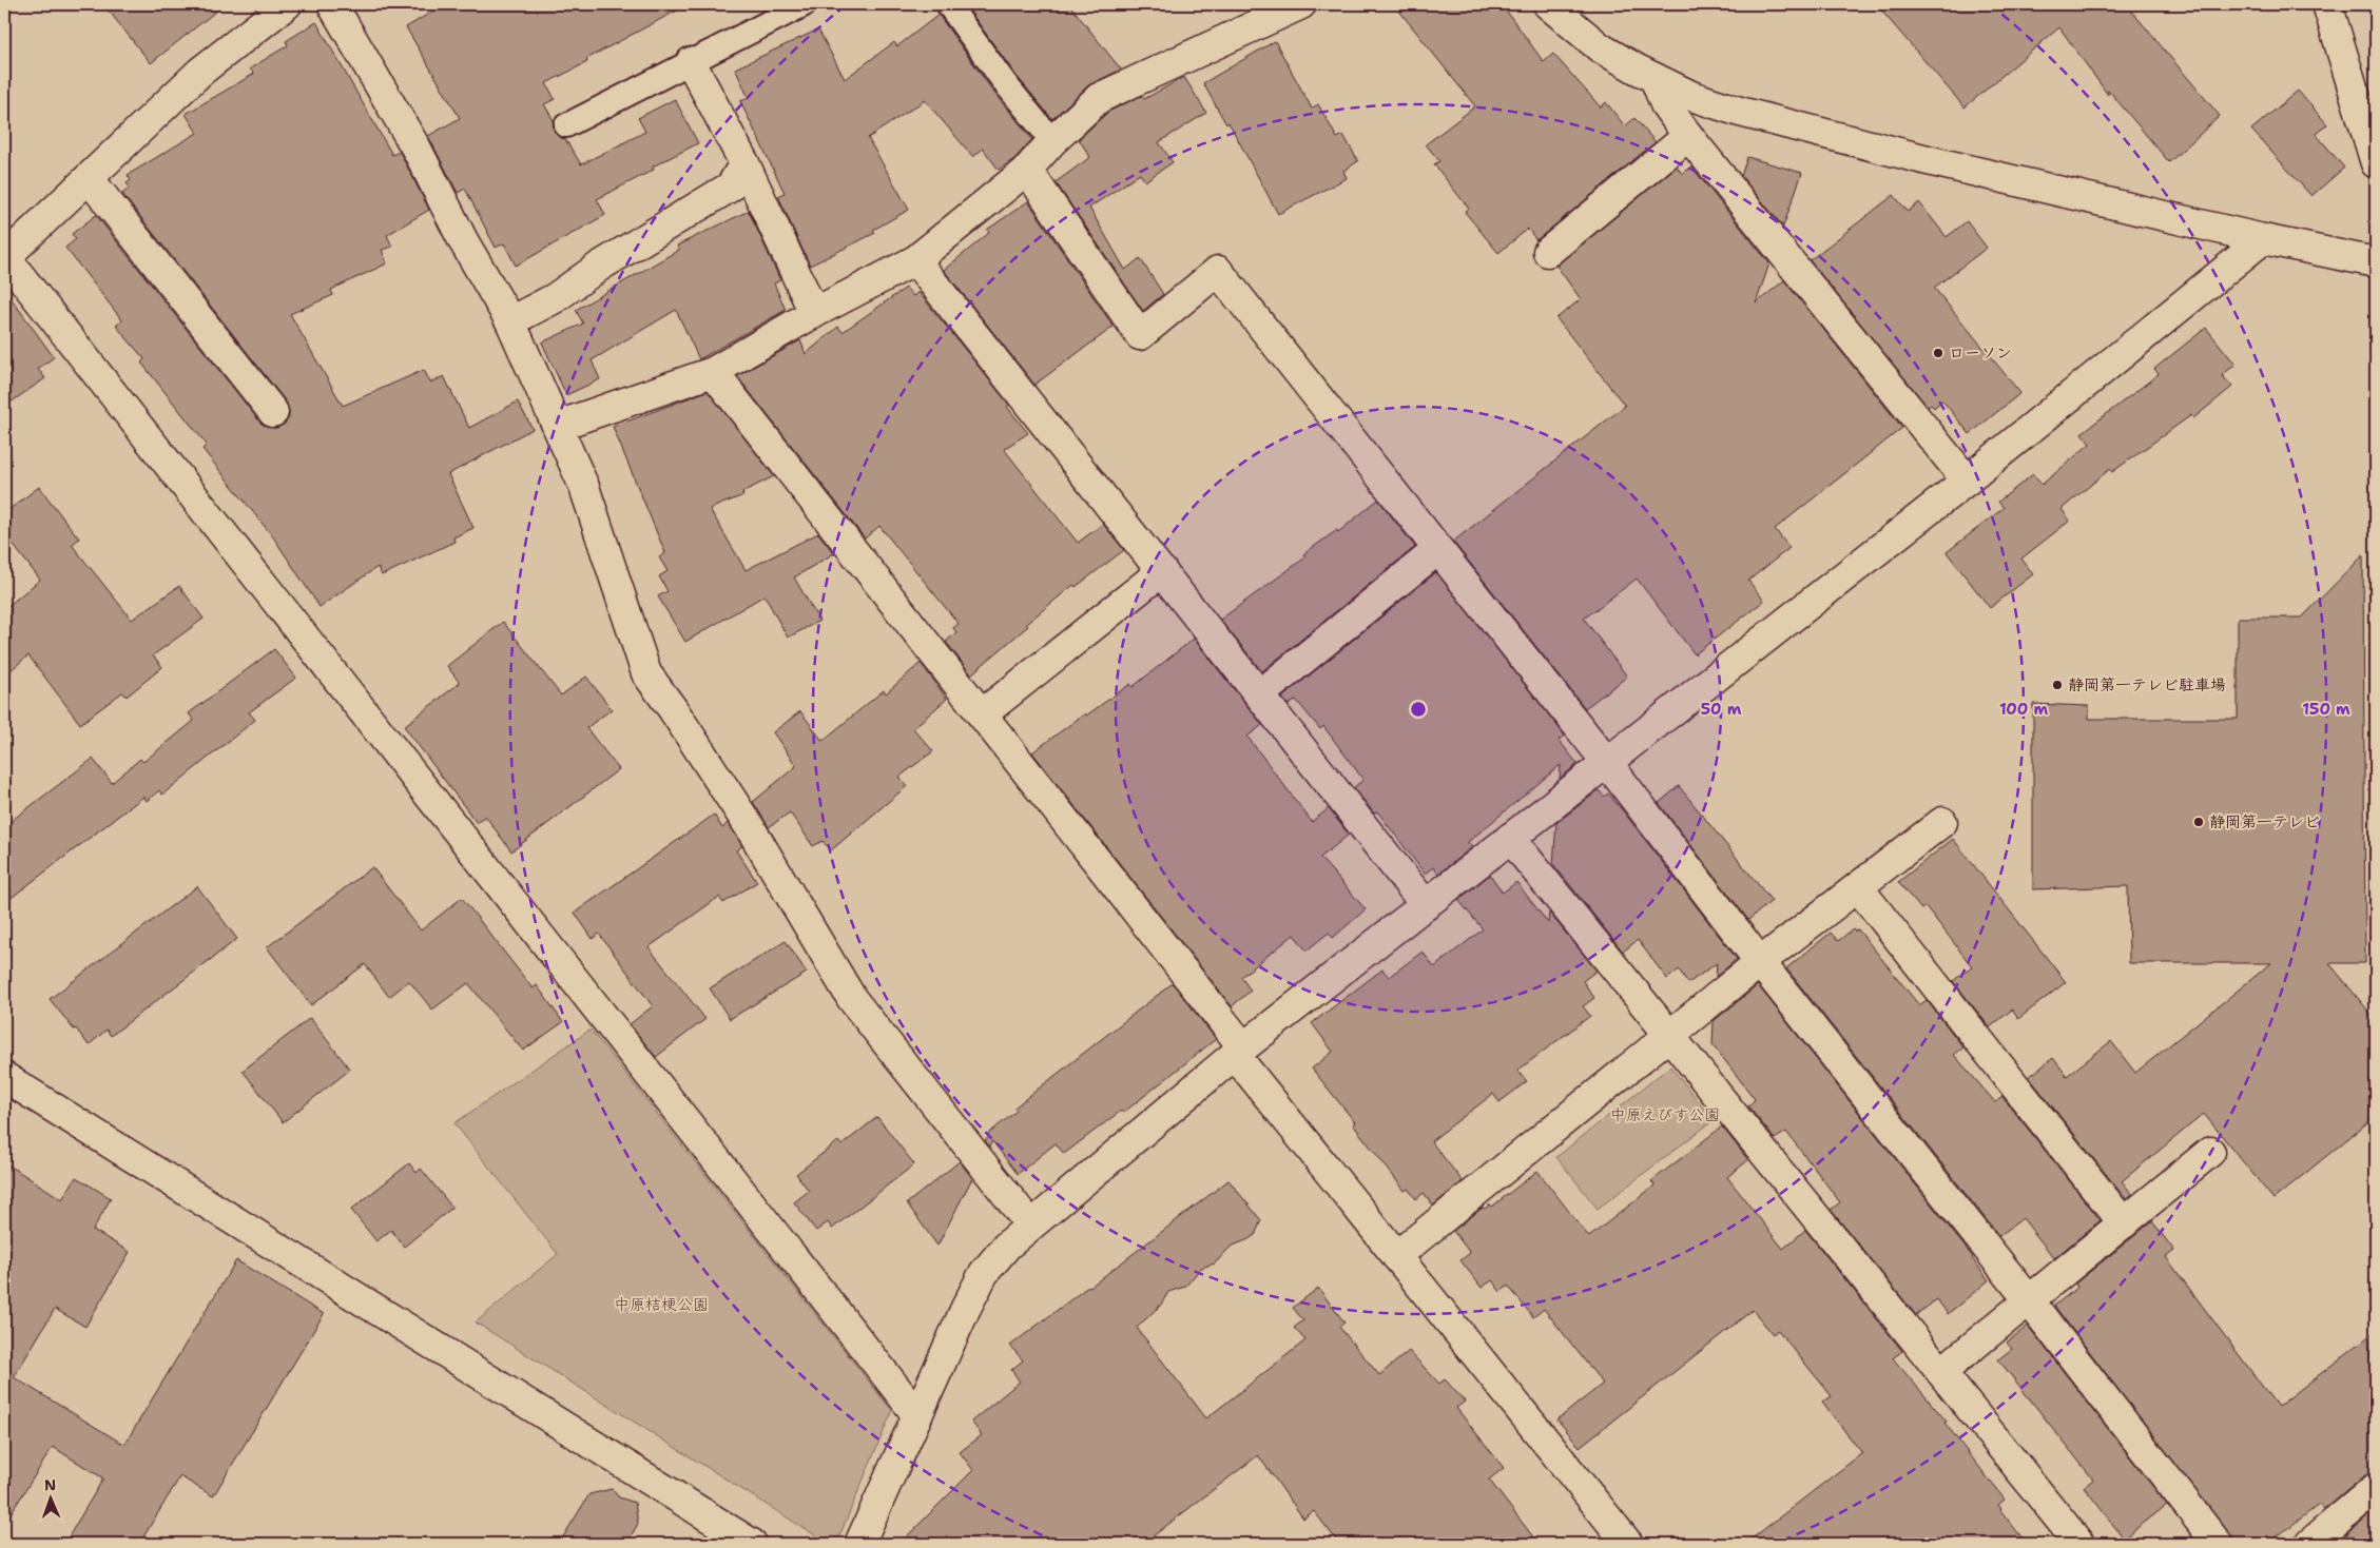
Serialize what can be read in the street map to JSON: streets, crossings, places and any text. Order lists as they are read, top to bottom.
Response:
{
  "parks": ["中原えびす公園", "中原桔梗公園"],
  "places": ["ローソン", "静岡第一テレビ駐車場", "静岡第一テレビ"],
  "north": "top",
  "rings": ["50 m", "100 m", "150 m"]
}
